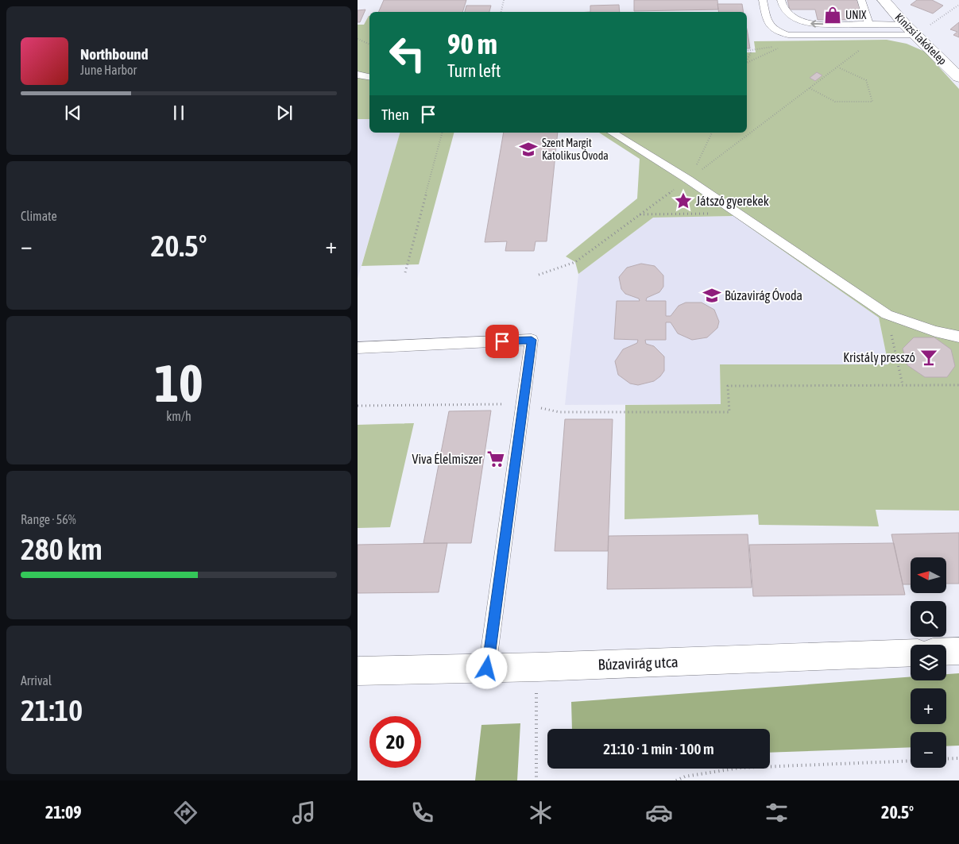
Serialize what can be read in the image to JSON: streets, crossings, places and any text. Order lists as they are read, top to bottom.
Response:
{
  "streets": {
    "street": ["Kinizsi lakótelep", "Búzavirág utca"]
  },
  "places": {
    "shop": ["UNIX"],
    "school or university": ["Szent Margit Katolikus Óvoda", "Búzavirág Óvoda"],
    "place": ["Játszó gyerekek"],
    "bar": ["Kristály presszó"],
    "supermarket": ["Viva Élelmiszer"]
  },
  "north": "left",
  "page": {
    "turn": ["90 m", "Turn left"],
    "song": ["Northbound", "June Harbor"],
    "then": "Then",
    "tile": [
      "Climate",
      ["10", "km/h"],
      ["Range · 56%", "280 km"],
      ["Arrival", "21:10"]
    ],
    "heat": ["−", "20.5°", "+"],
    "map_buttons": ["+", "−"],
    "limit": "20",
    "trip": "21:10 · 1 min · 100 m",
    "tabs": ["21:09", "20.5°"]
  }
}
